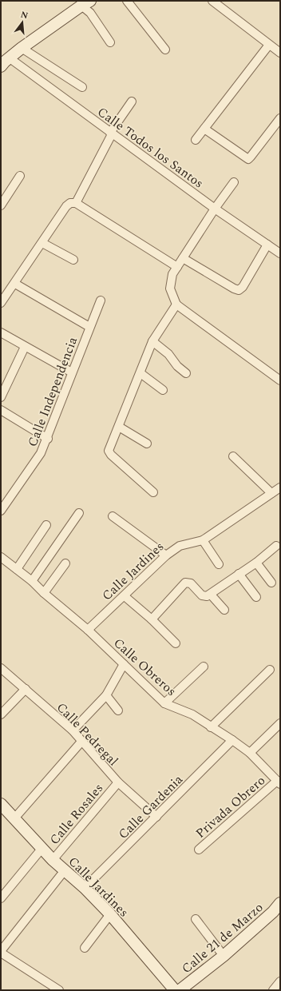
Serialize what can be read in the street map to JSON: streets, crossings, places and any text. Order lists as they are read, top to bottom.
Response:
{
  "streets": {
    "main road": ["Calle Jardines", "Calle 21 de Marzo"],
    "street": [
      "Calle Todos los Santos",
      "Calle Independencia",
      "Calle Obreros",
      "Calle Pedregal",
      "Calle Gardenia",
      "Privada Obrero",
      "Calle Rosales"
    ]
  },
  "crossings": [
    ["Calle Jardines", "Calle Obreros"],
    ["Calle Jardines", "Calle Gardenia"],
    ["Calle Jardines", "Calle Rosales"],
    ["Calle Obreros", "Calle Gardenia"],
    ["Calle Obreros", "Privada Obrero"],
    ["Calle Pedregal", "Calle Gardenia"],
    ["Calle Pedregal", "Calle Rosales"]
  ],
  "north": "top"
}
